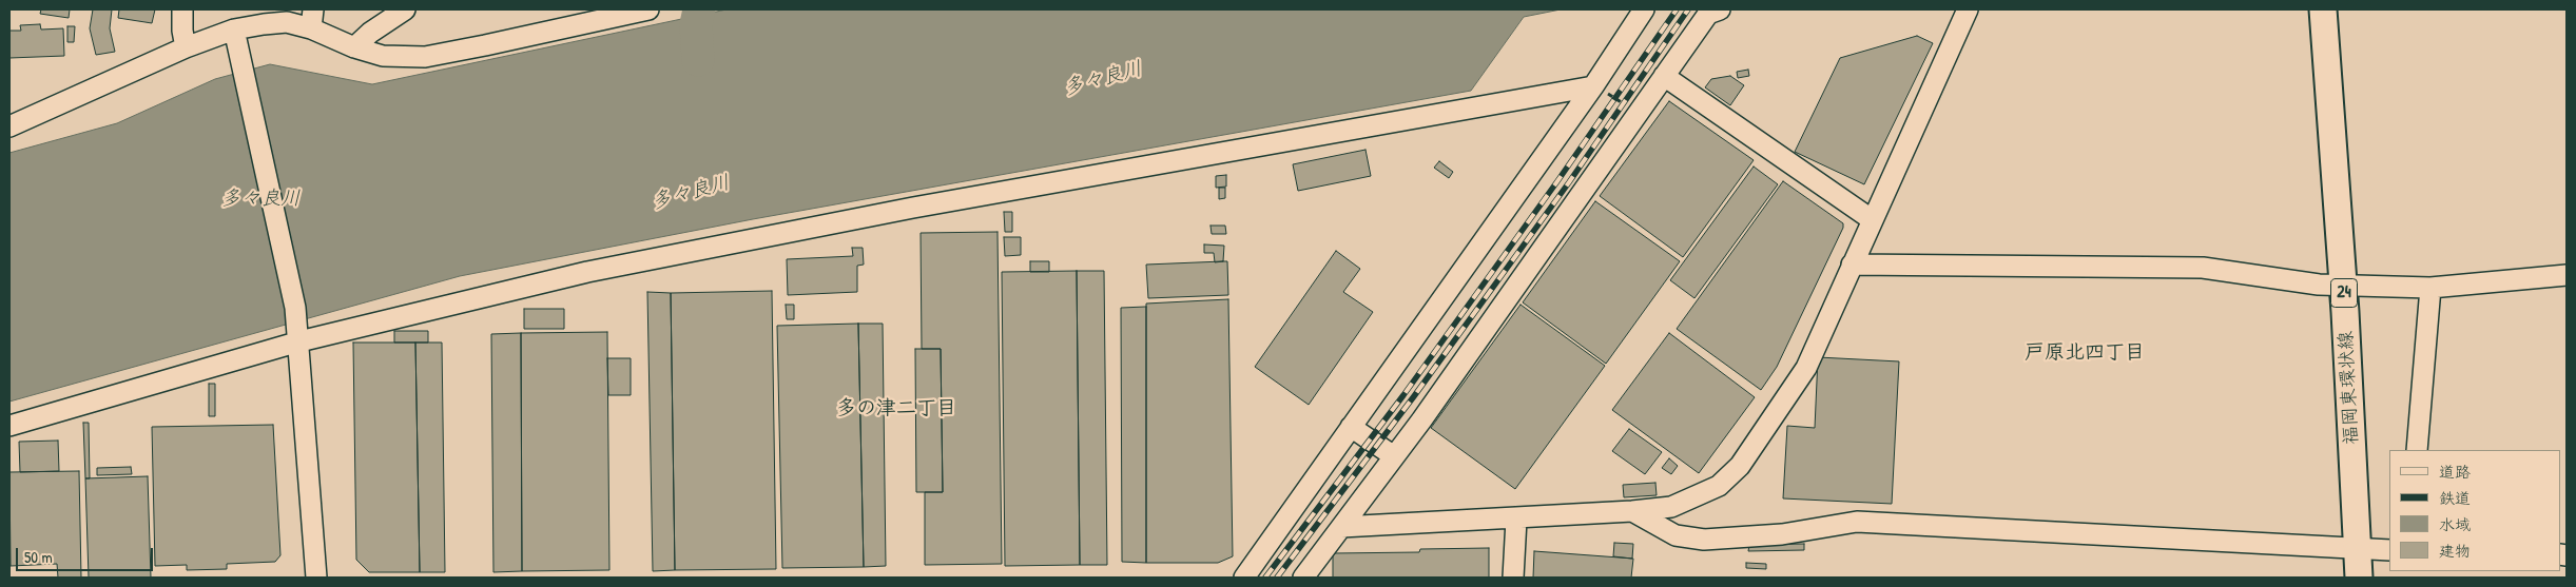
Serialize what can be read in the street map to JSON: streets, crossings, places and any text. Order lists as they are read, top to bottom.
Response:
{
  "streets": {
    "main road": ["24", "福岡東環状線"]
  },
  "districts": ["戸原北四丁目", "多の津二丁目"],
  "water": ["多々良川"],
  "legend": [
    "道路",
    "鉄道",
    "水域",
    "建物"
  ],
  "scale_bar": "50 m"
}
